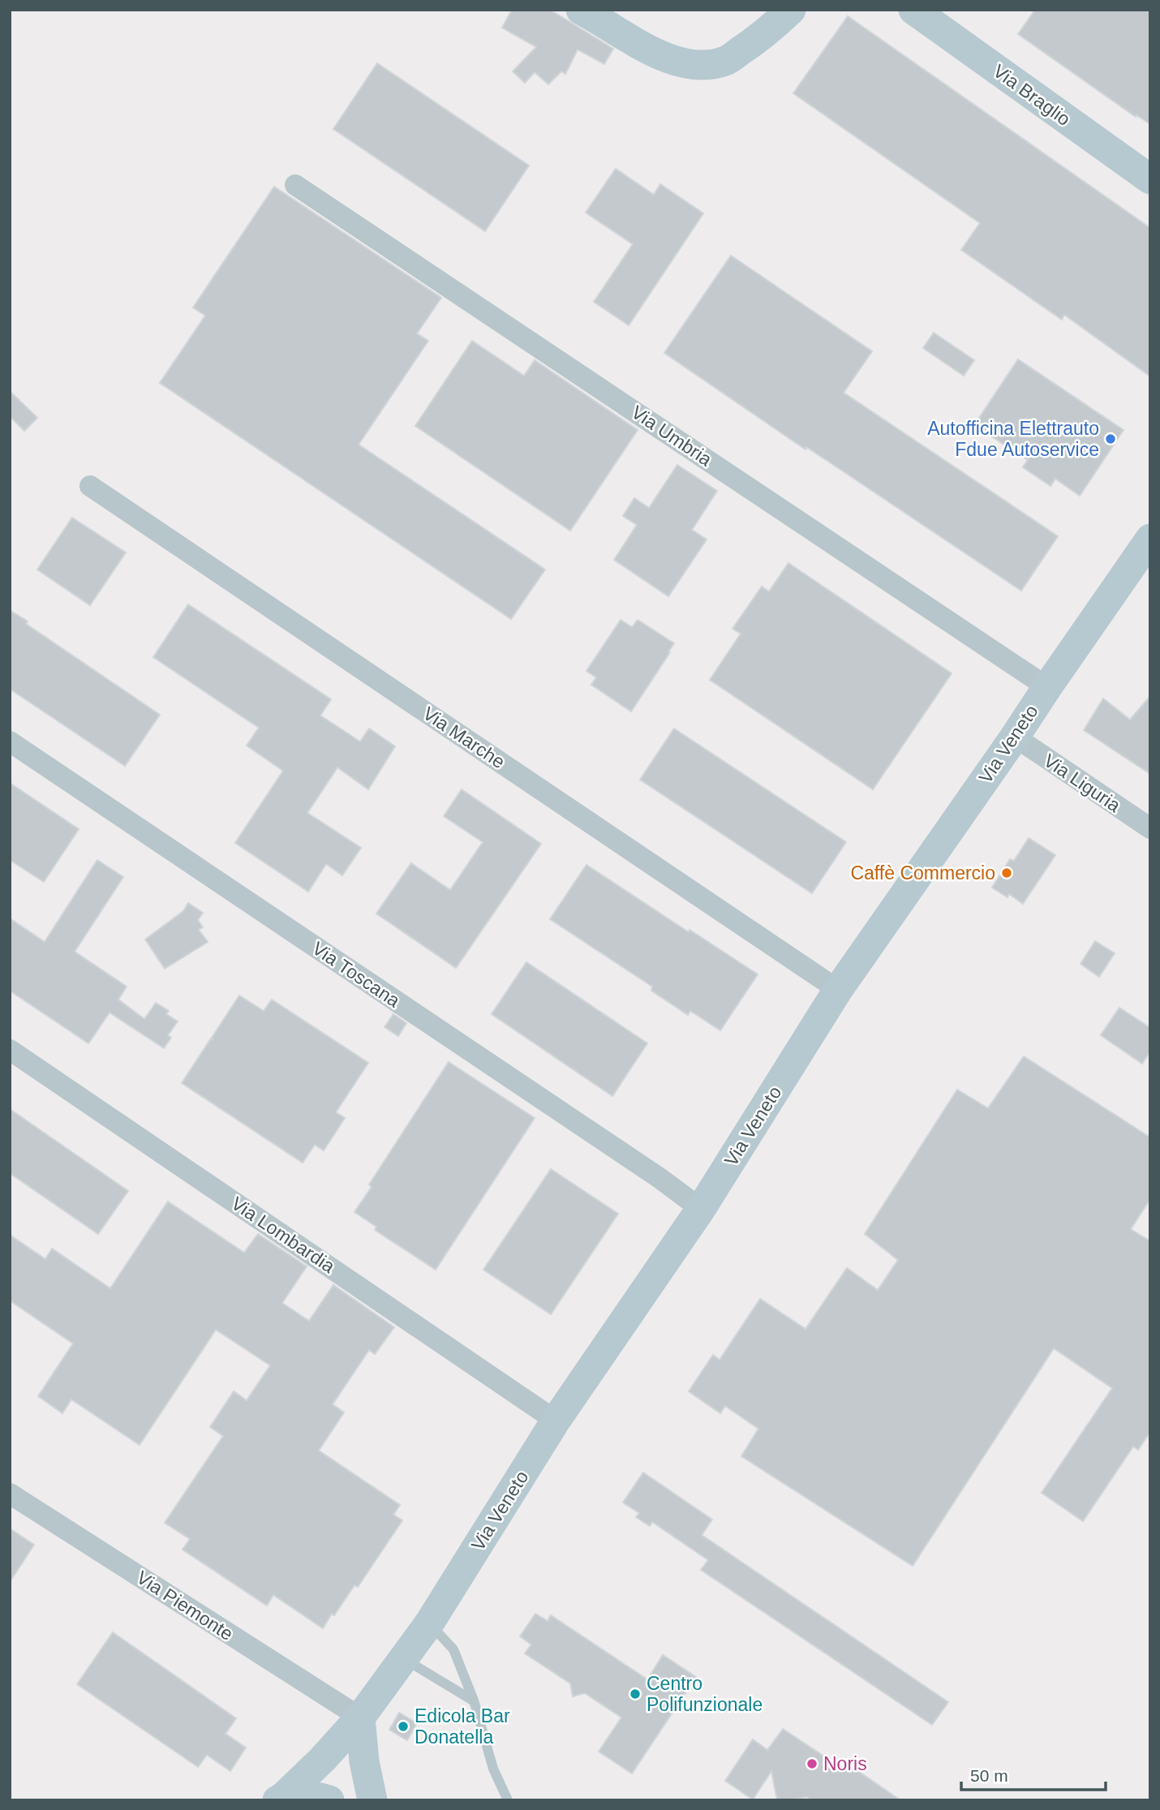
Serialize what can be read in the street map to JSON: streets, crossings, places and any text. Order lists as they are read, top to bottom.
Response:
{
  "streets": {
    "main road": ["Via Braglio", "Via Veneto"],
    "street": [
      "Via Umbria",
      "Via Marche",
      "Via Liguria",
      "Via Toscana",
      "Via Lombardia",
      "Via Piemonte"
    ]
  },
  "crossings": [
    ["Via Umbria", "Via Veneto"],
    ["Via Marche", "Via Veneto"],
    ["Via Veneto", "Via Liguria"],
    ["Via Veneto", "Via Toscana"],
    ["Via Veneto", "Via Lombardia"],
    ["Via Veneto", "Via Piemonte"]
  ],
  "places": [
    "Autofficina Elettrauto Fdue Autoservice",
    "Caffè Commercio",
    "Centro Polifunzionale",
    "Edicola Bar Donatella",
    "Noris"
  ],
  "scale_bar": "50 m"
}
